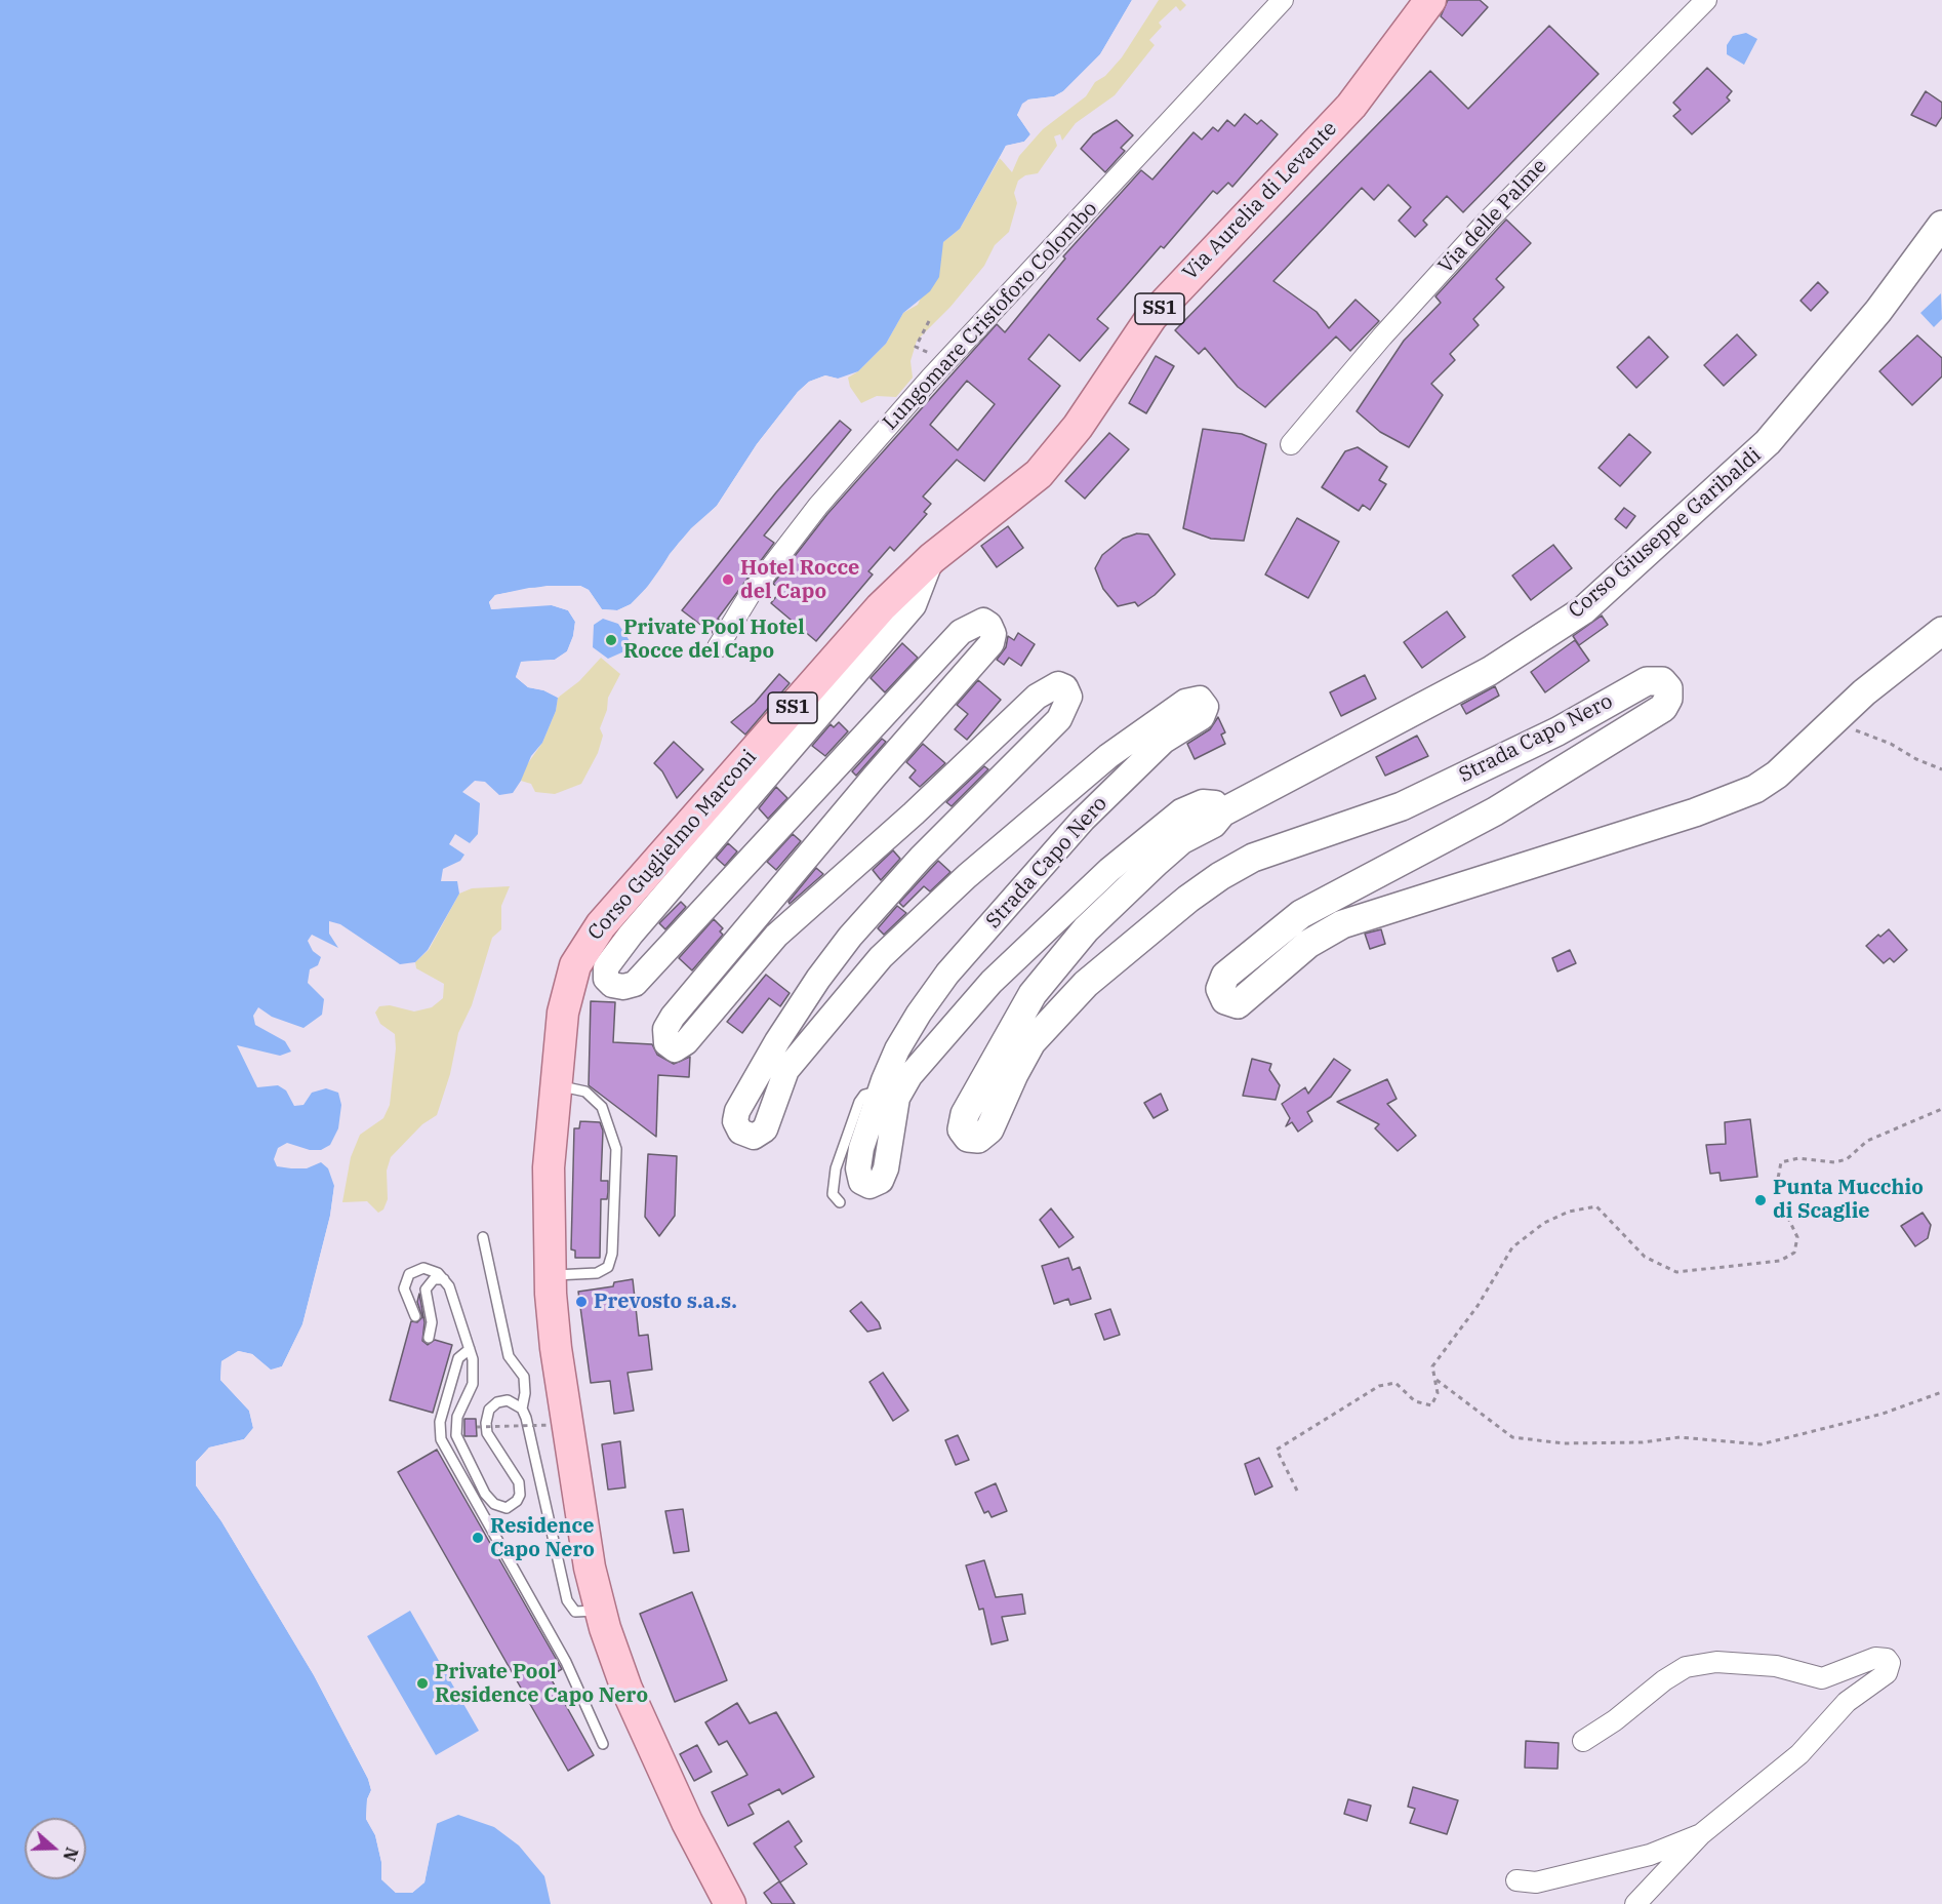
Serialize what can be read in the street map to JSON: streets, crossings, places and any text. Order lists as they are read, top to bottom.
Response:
{
  "streets": {
    "main road": [
      "Via Aurelia di Levante",
      "SS1",
      "Corso Giuseppe Garibaldi",
      "Strada Capo Nero",
      "Corso Guglielmo Marconi"
    ],
    "street": ["Via delle Palme", "Lungomare Cristoforo Colombo"]
  },
  "crossings": [
    ["Via Aurelia di Levante", "Strada Capo Nero"],
    ["Via Aurelia di Levante", "Corso Guglielmo Marconi"],
    ["Corso Giuseppe Garibaldi", "Strada Capo Nero"]
  ],
  "places": [
    "Hotel Rocce del Capo",
    "Private Pool Hotel Rocce del Capo",
    "Punta Mucchio di Scaglie",
    "Prevosto s.a.s.",
    "Residence Capo Nero",
    "Private Pool Residence Capo Nero"
  ],
  "north": "right"
}
